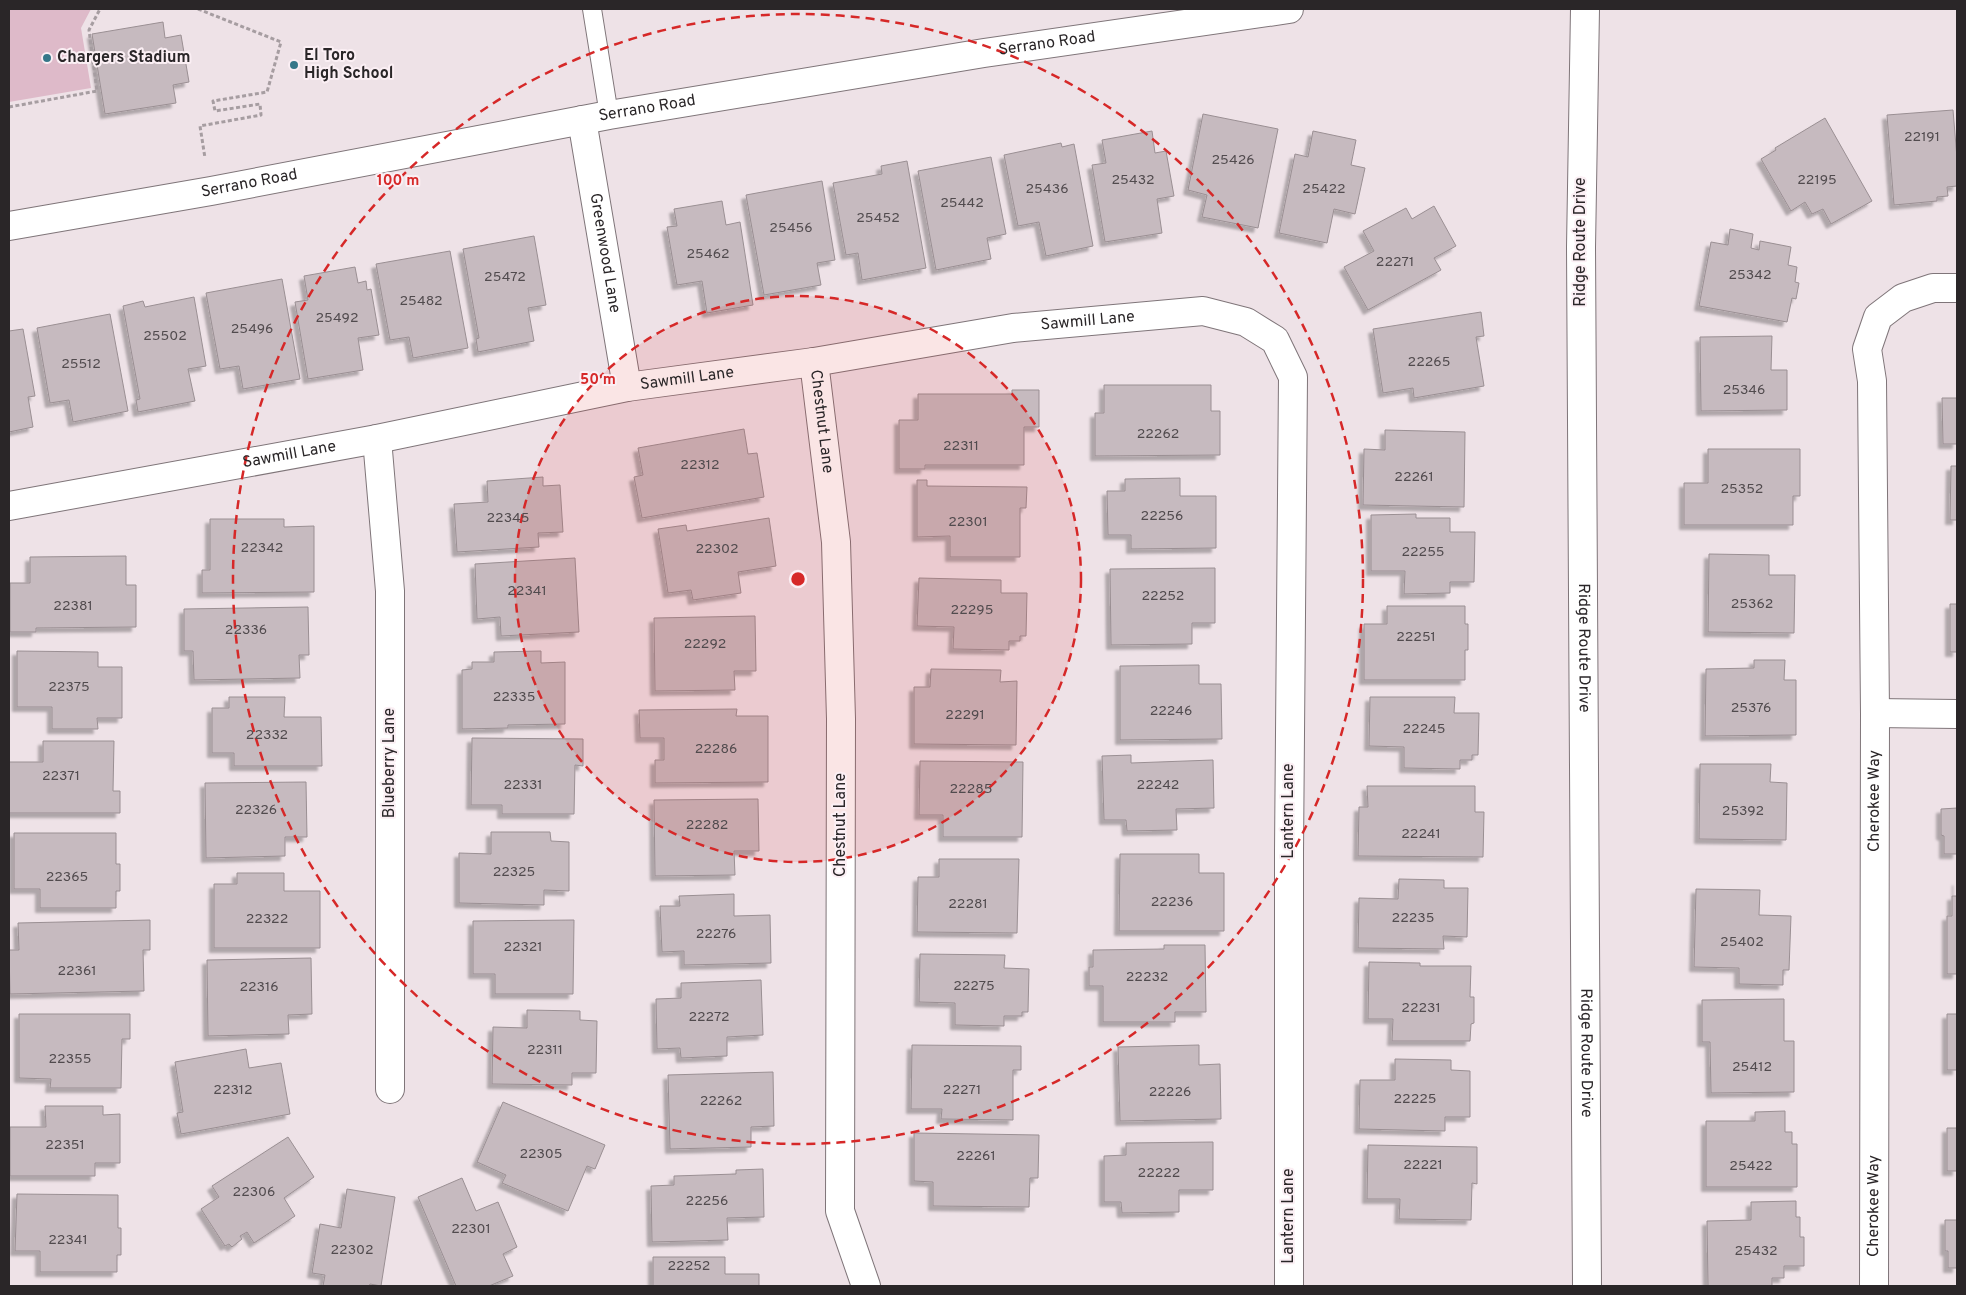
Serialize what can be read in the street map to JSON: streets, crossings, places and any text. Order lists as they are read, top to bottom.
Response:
{
  "streets": {
    "street": [
      "Serrano Road",
      "Ridge Route Drive",
      "Greenwood Lane",
      "Sawmill Lane",
      "Chestnut Lane",
      "Blueberry Lane",
      "Cherokee Way",
      "Lantern Lane"
    ]
  },
  "crossings": [
    ["Serrano Road", "Greenwood Lane"],
    ["Greenwood Lane", "Sawmill Lane"],
    ["Sawmill Lane", "Chestnut Lane"],
    ["Sawmill Lane", "Blueberry Lane"],
    ["Sawmill Lane", "Lantern Lane"]
  ],
  "places": ["Chargers Stadium", "El Toro High School"],
  "house_numbers": [
    "22191",
    "25426",
    "25432",
    "22195",
    "25436",
    "25422",
    "25442",
    "25452",
    "25456",
    "25462",
    "22271",
    "25342",
    "25472",
    "25482",
    "25492",
    "25496",
    "25502",
    "22265",
    "25512",
    "25346",
    "22262",
    "22311",
    "22312",
    "22261",
    "25352",
    "22256",
    "22345",
    "22301",
    "22342",
    "22302",
    "22255",
    "22341",
    "22252",
    "25362",
    "22381",
    "22295",
    "22336",
    "22251",
    "22292",
    "22375",
    "22335",
    "25376",
    "22246",
    "22291",
    "22245",
    "22332",
    "22286",
    "22371",
    "22331",
    "22242",
    "22285",
    "22326",
    "25392",
    "22282",
    "22241",
    "22325",
    "22365",
    "22236",
    "22281",
    "22235",
    "22322",
    "22276",
    "25402",
    "22321",
    "22361",
    "22232",
    "22275",
    "22316",
    "22231",
    "22272",
    "22311",
    "22355",
    "25412",
    "22312",
    "22271",
    "22226",
    "22225",
    "22262",
    "22351",
    "22305",
    "22261",
    "22221",
    "25422",
    "22222",
    "22306",
    "22256",
    "22301",
    "22341",
    "22302",
    "25432",
    "22252"
  ],
  "rings": ["100 m", "50 m"]
}
